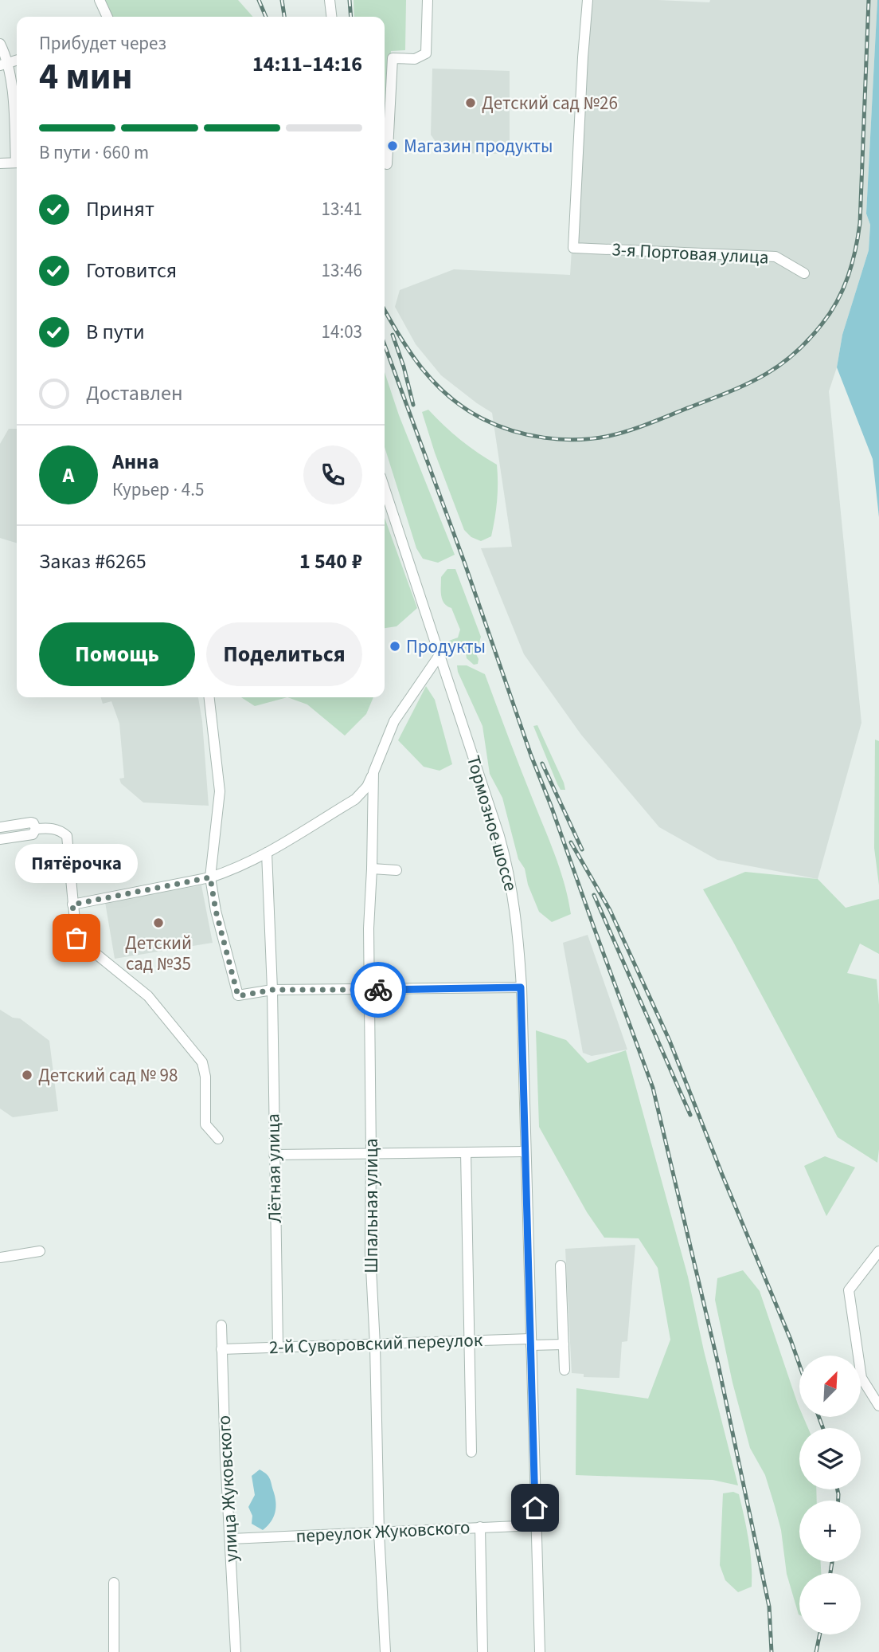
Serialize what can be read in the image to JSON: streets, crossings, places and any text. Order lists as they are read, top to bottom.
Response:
{
  "streets": {
    "street": [
      "3-я Портовая улица",
      "Тормозное шоссе",
      "Лётная улица",
      "Шпальная улица",
      "2-й Суворовский переулок",
      "улица Жуковского",
      "переулок Жуковского"
    ]
  },
  "crossings": [
    ["Тормозное шоссе", "Шпальная улица"],
    ["Тормозное шоссе", "2-й Суворовский переулок"],
    ["Тормозное шоссе", "переулок Жуковского"],
    ["Лётная улица", "2-й Суворовский переулок"],
    ["Шпальная улица", "2-й Суворовский переулок"],
    ["Шпальная улица", "переулок Жуковского"],
    ["2-й Суворовский переулок", "улица Жуковского"],
    ["улица Жуковского", "переулок Жуковского"]
  ],
  "places": [
    "Детский сад №26",
    "Магазин продукты",
    "Продукты",
    "Детский сад №35",
    "Пятёрочка",
    "Детский сад № 98"
  ],
  "north": "top right",
  "page": {
    "heading": ["4 мин", "Прибудет через", "14:11–14:16"],
    "panel": [
      "Анна",
      "Курьер · 4.5",
      "Заказ #6265",
      "1 540 ₽"
    ],
    "bar": "В пути · 660 m",
    "list": [
      ["Принят", "13:41"],
      ["Готовится", "13:46"],
      ["В пути", "14:03"],
      "Доставлен"
    ],
    "round": "А",
    "buttons": ["Помощь", "Поделиться"],
    "bubble": "Пятёрочка",
    "map_buttons": ["+", "−"]
  }
}
